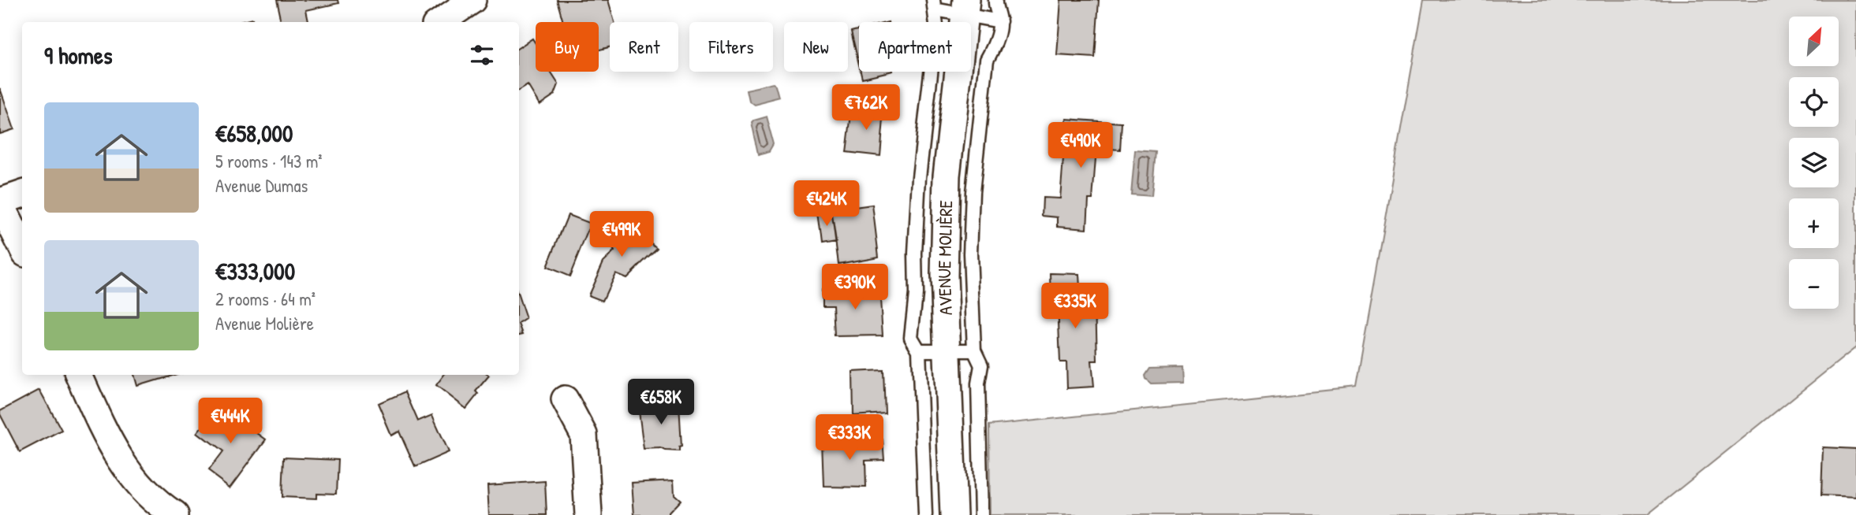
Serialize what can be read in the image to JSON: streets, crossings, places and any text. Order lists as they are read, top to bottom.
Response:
{
  "streets": {
    "street": ["AVENUE MOLIÈRE"]
  },
  "north": "top right",
  "page": {
    "map_buttons": ["+", "−"],
    "chip": [
      "Buy",
      "Rent",
      "Filters",
      "New",
      "Apartment"
    ],
    "heading": "9 homes",
    "price": [
      "€762K",
      "€490K",
      "€424K",
      "€499K",
      "€390K",
      "€335K",
      "€658K",
      "€444K",
      "€333K"
    ],
    "list": [
      {
        "name": "€658,000",
        "note": "5 rooms · 143 m² · Avenue Dumas"
      },
      {
        "name": "€333,000",
        "note": "2 rooms · 64 m² · Avenue Molière"
      }
    ]
  }
}
